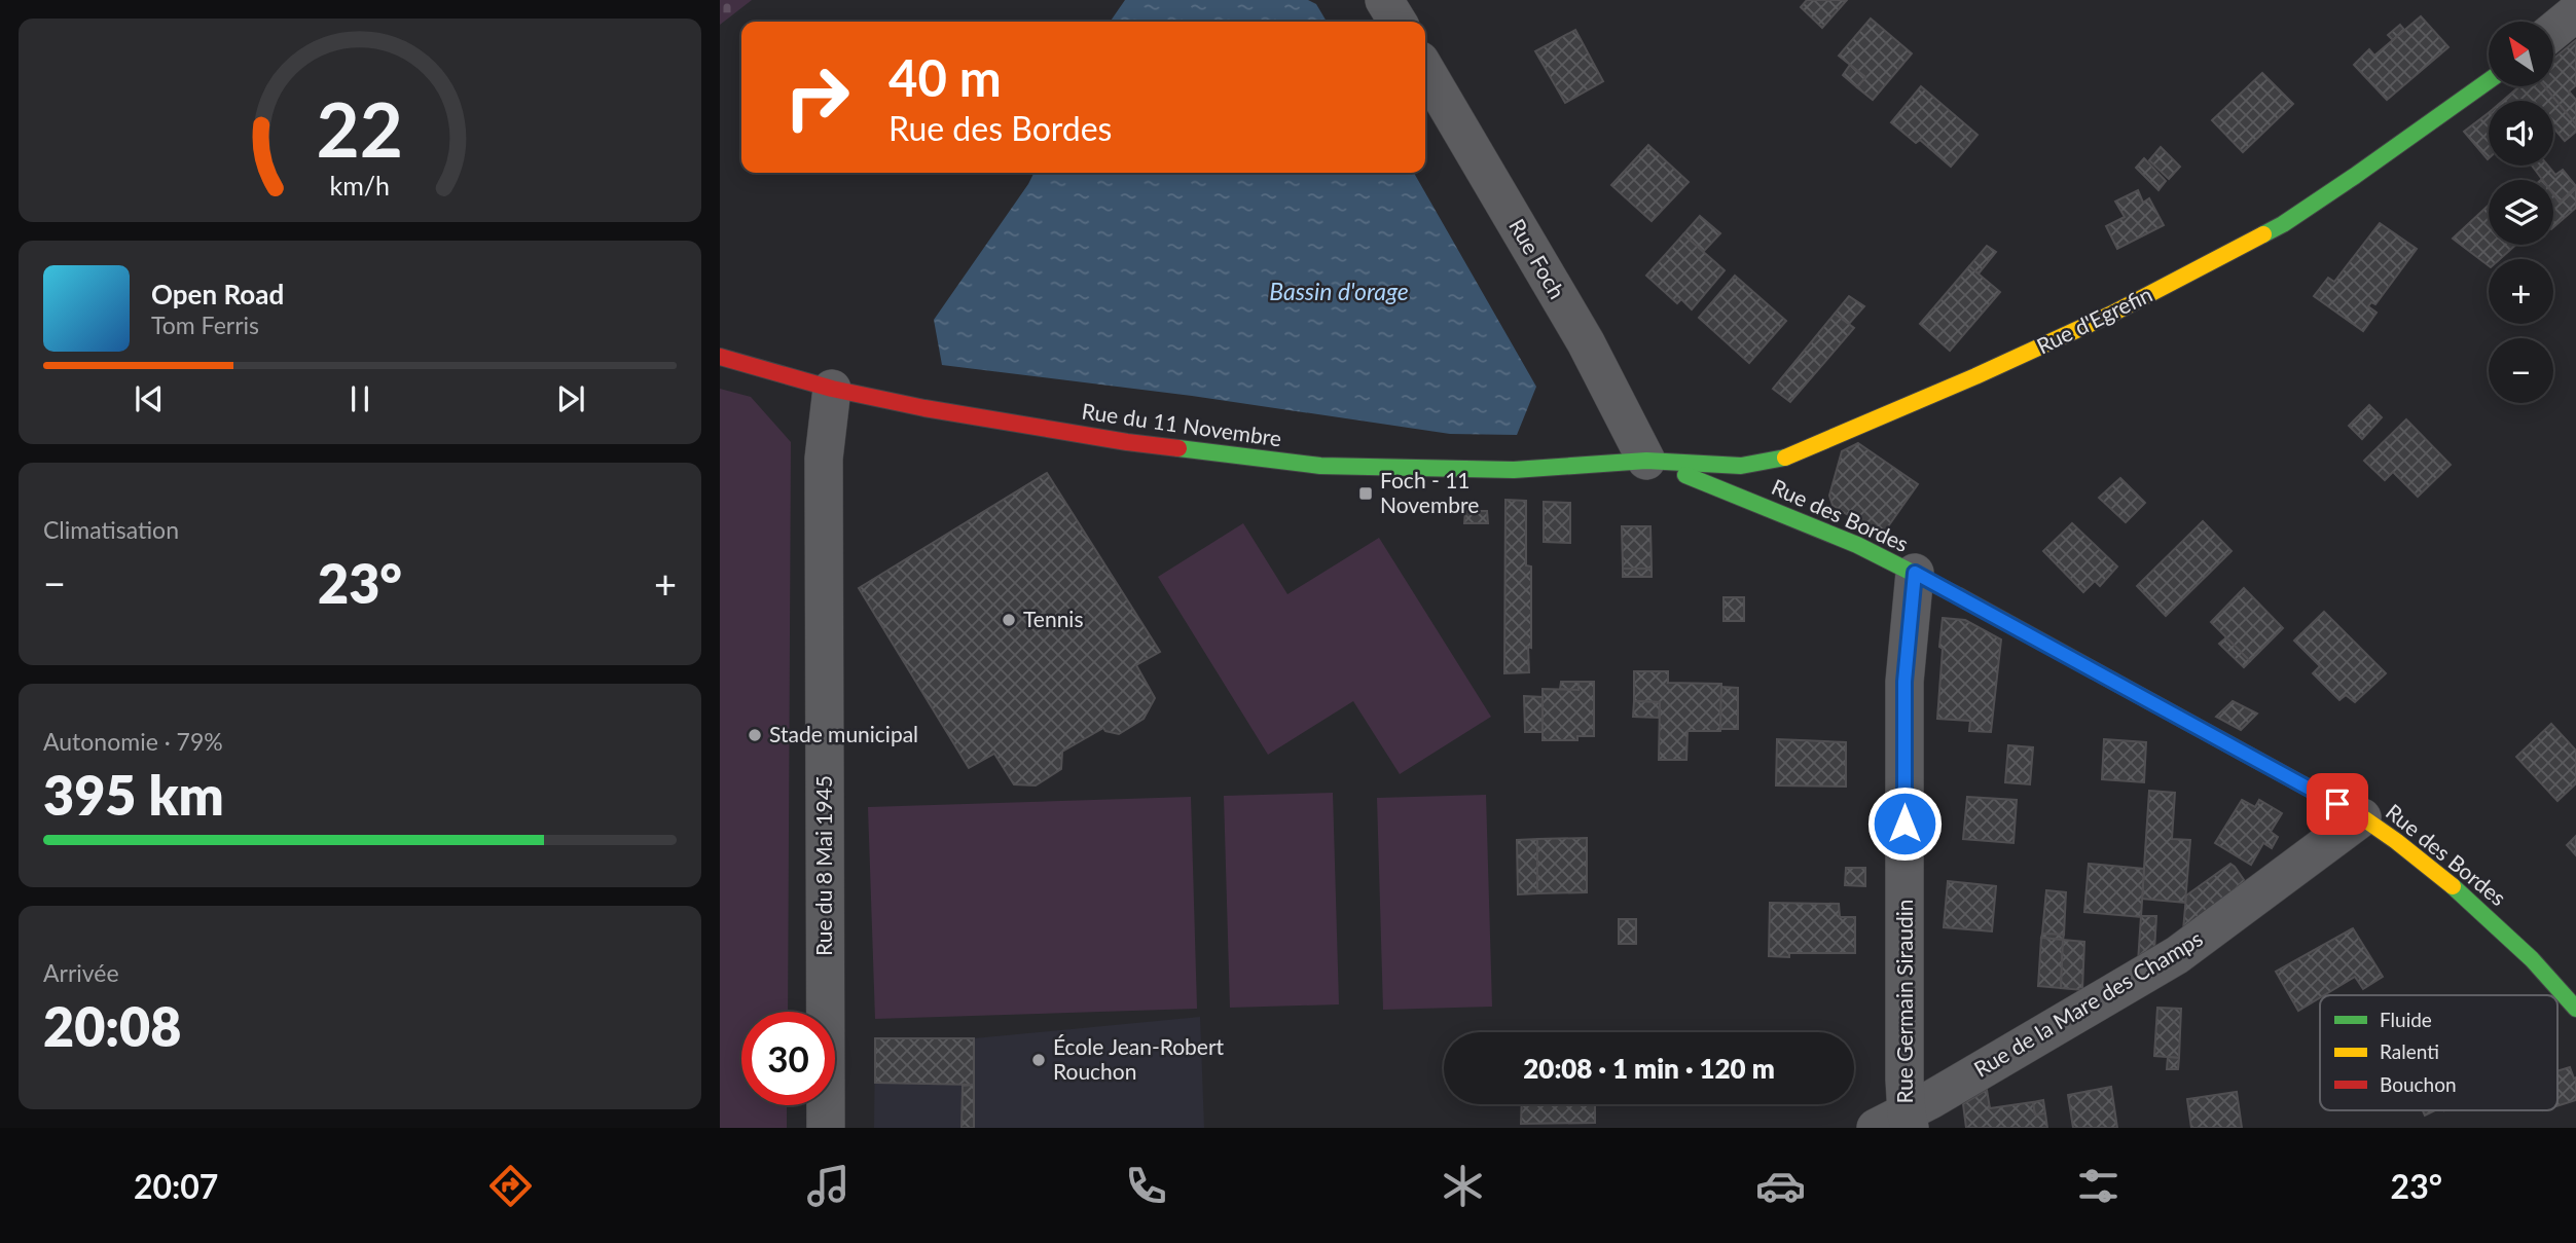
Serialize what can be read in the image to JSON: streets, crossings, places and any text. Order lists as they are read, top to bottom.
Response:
{
  "streets": {
    "street": [
      "Rue Foch",
      "Rue d'Egrefin",
      "Rue du 11 Novembre",
      "Rue des Bordes",
      "Rue du 8 Mai 1945",
      "Rue Germain Siraudin",
      "Rue de la Mare des Champs"
    ]
  },
  "crossings": [
    ["Rue Foch", "Rue d'Egrefin"],
    ["Rue Foch", "Rue du 11 Novembre"],
    ["Rue Foch", "Rue des Bordes"],
    ["Rue d'Egrefin", "Rue du 11 Novembre"],
    ["Rue d'Egrefin", "Rue des Bordes"],
    ["Rue du 11 Novembre", "Rue des Bordes"],
    ["Rue du 11 Novembre", "Rue du 8 Mai 1945"],
    ["Rue des Bordes", "Rue Germain Siraudin"],
    ["Rue des Bordes", "Rue de la Mare des Champs"],
    ["Rue Germain Siraudin", "Rue de la Mare des Champs"]
  ],
  "water": ["Bassin d'orage"],
  "places": {
    "transit": ["Foch - 11 Novembre"],
    "other": ["Tennis", "Stade municipal", "École Jean-Robert Rouchon"]
  },
  "legend": ["Fluide", "Ralenti", "Bouchon"],
  "north": "top left",
  "page": {
    "map_buttons": ["+", "−"],
    "turn": ["40 m", "Rue des Bordes"],
    "song": ["Open Road", "Tom Ferris"],
    "tile": [
      "Climatisation",
      ["Autonomie · 79%", "395 km"],
      ["Arrivée", "20:08"]
    ],
    "heat": ["−", "23°", "+"],
    "limit": "30",
    "trip": "20:08 · 1 min · 120 m",
    "tabs": ["20:07", "23°"],
    "gauge": ["22", "km/h"]
  }
}
